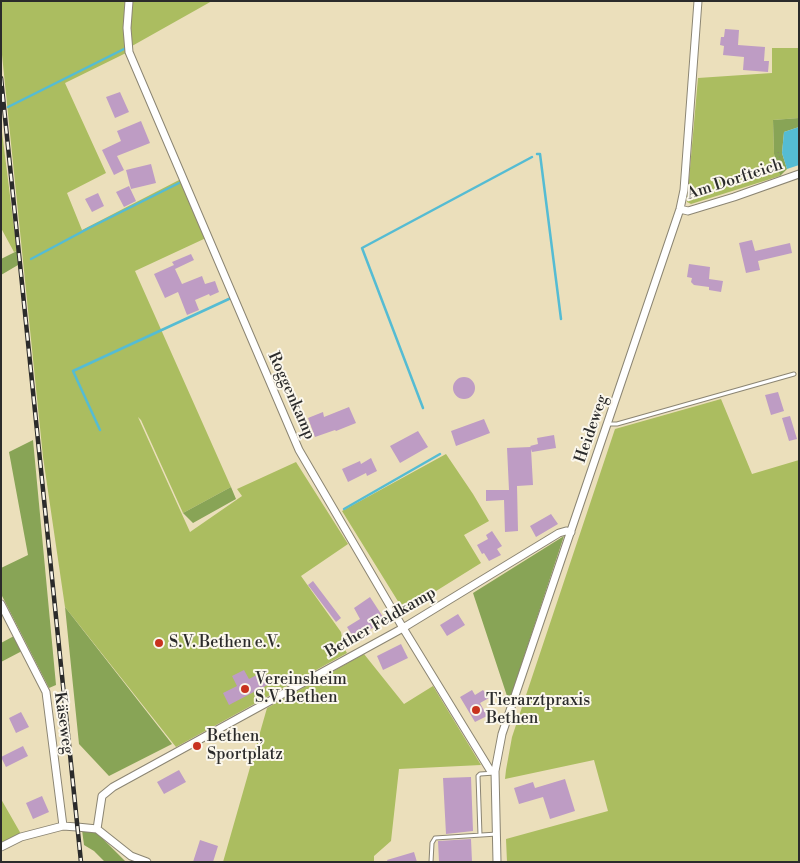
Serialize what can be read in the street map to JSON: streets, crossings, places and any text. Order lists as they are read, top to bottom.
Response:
{
  "streets": {
    "street": [
      "Am Dorfteich",
      "Roggenkamp",
      "Heideweg",
      "Bether Feldkamp",
      "Käseweg"
    ]
  },
  "crossings": [
    ["Am Dorfteich", "Heideweg"],
    ["Roggenkamp", "Heideweg"],
    ["Roggenkamp", "Bether Feldkamp"],
    ["Heideweg", "Bether Feldkamp"]
  ],
  "places": [
    "S.V. Bethen e.V.",
    "Vereinsheim S.V. Bethen",
    "Tierarztpraxis Bethen",
    "Bethen, Sportplatz"
  ]
}
